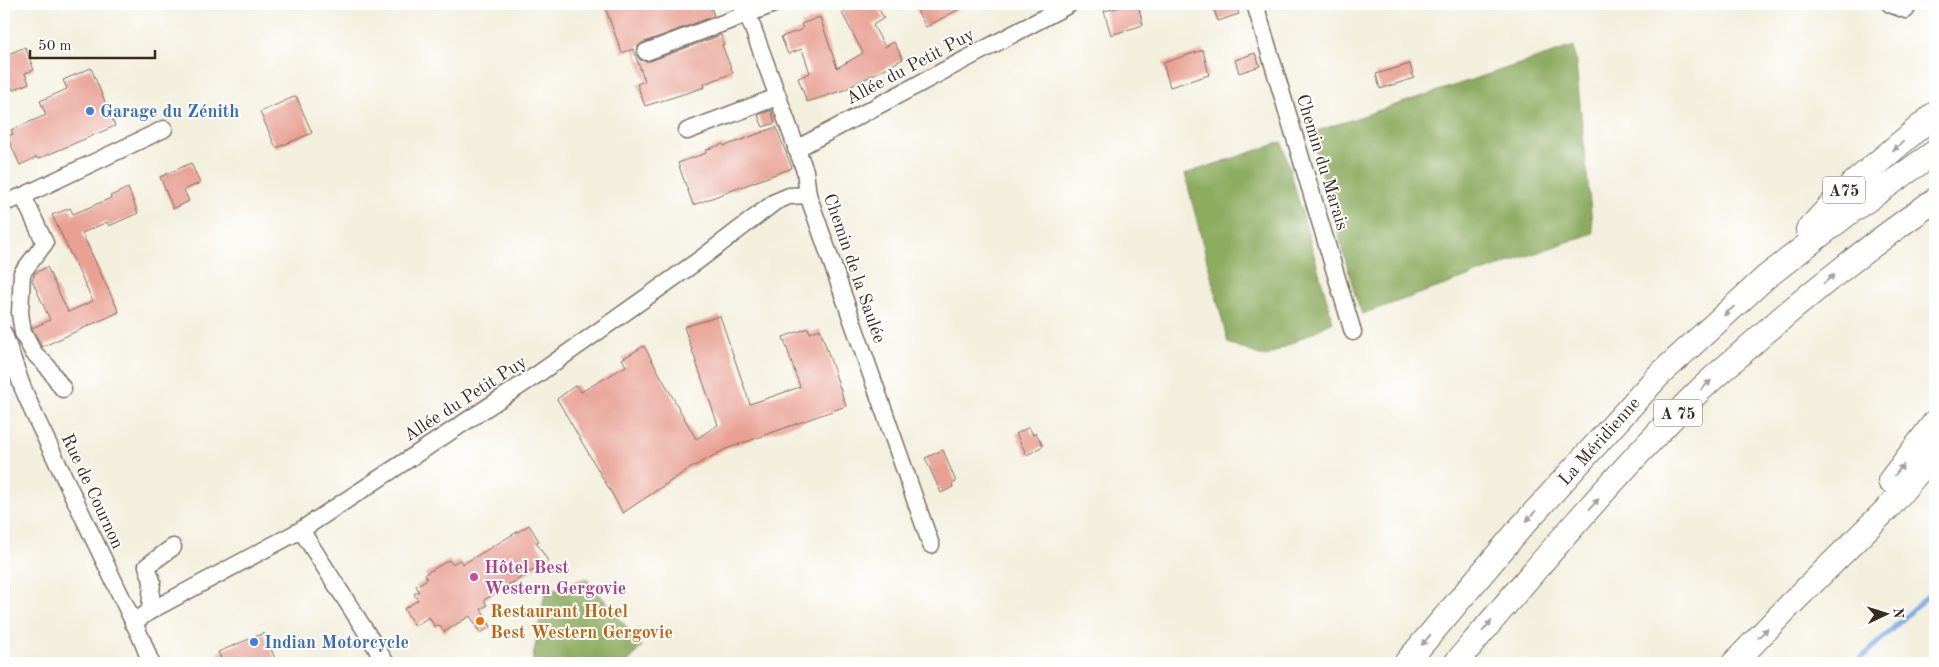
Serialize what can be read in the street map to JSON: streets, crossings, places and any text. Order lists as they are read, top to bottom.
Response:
{
  "streets": {
    "highway": ["A75", "A 75", "La Méridienne"],
    "street": [
      "Allée du Petit Puy",
      "Chemin du Marais",
      "Chemin de la Saulée",
      "Rue de Cournon"
    ]
  },
  "crossings": [
    ["Allée du Petit Puy", "Chemin de la Saulée"],
    ["Allée du Petit Puy", "Rue de Cournon"],
    ["A75", "La Méridienne"]
  ],
  "places": [
    "Garage du Zénith",
    "Hôtel Best Western Gergovie",
    "Restaurant Hotel Best Western Gergovie",
    "Indian Motorcycle"
  ],
  "scale_bar": "50 m",
  "north": "right"
}
